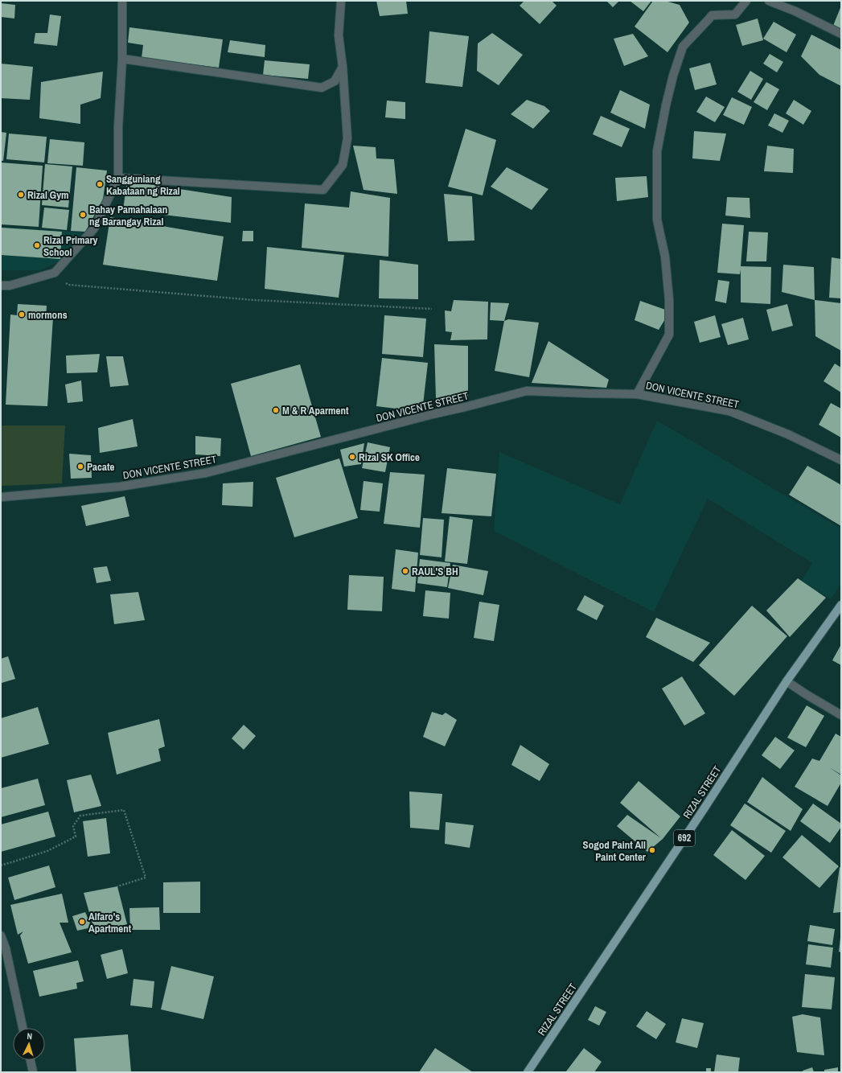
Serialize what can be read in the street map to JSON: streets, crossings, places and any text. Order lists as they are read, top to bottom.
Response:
{
  "streets": {
    "main road": ["RIZAL STREET", "692"],
    "street": ["DON VICENTE STREET"]
  },
  "places": [
    "Sangguniang Kabataan ng Rizal",
    "Rizal Gym",
    "Bahay Pamahalaan ng Barangay Rizal",
    "Rizal Primary School",
    "mormons",
    "M & R Aparment",
    "Rizal SK Office",
    "Pacate",
    "RAUL'S BH",
    "Sogod Paint All Paint Center",
    "Alfaro's Apartment"
  ],
  "north": "top"
}
